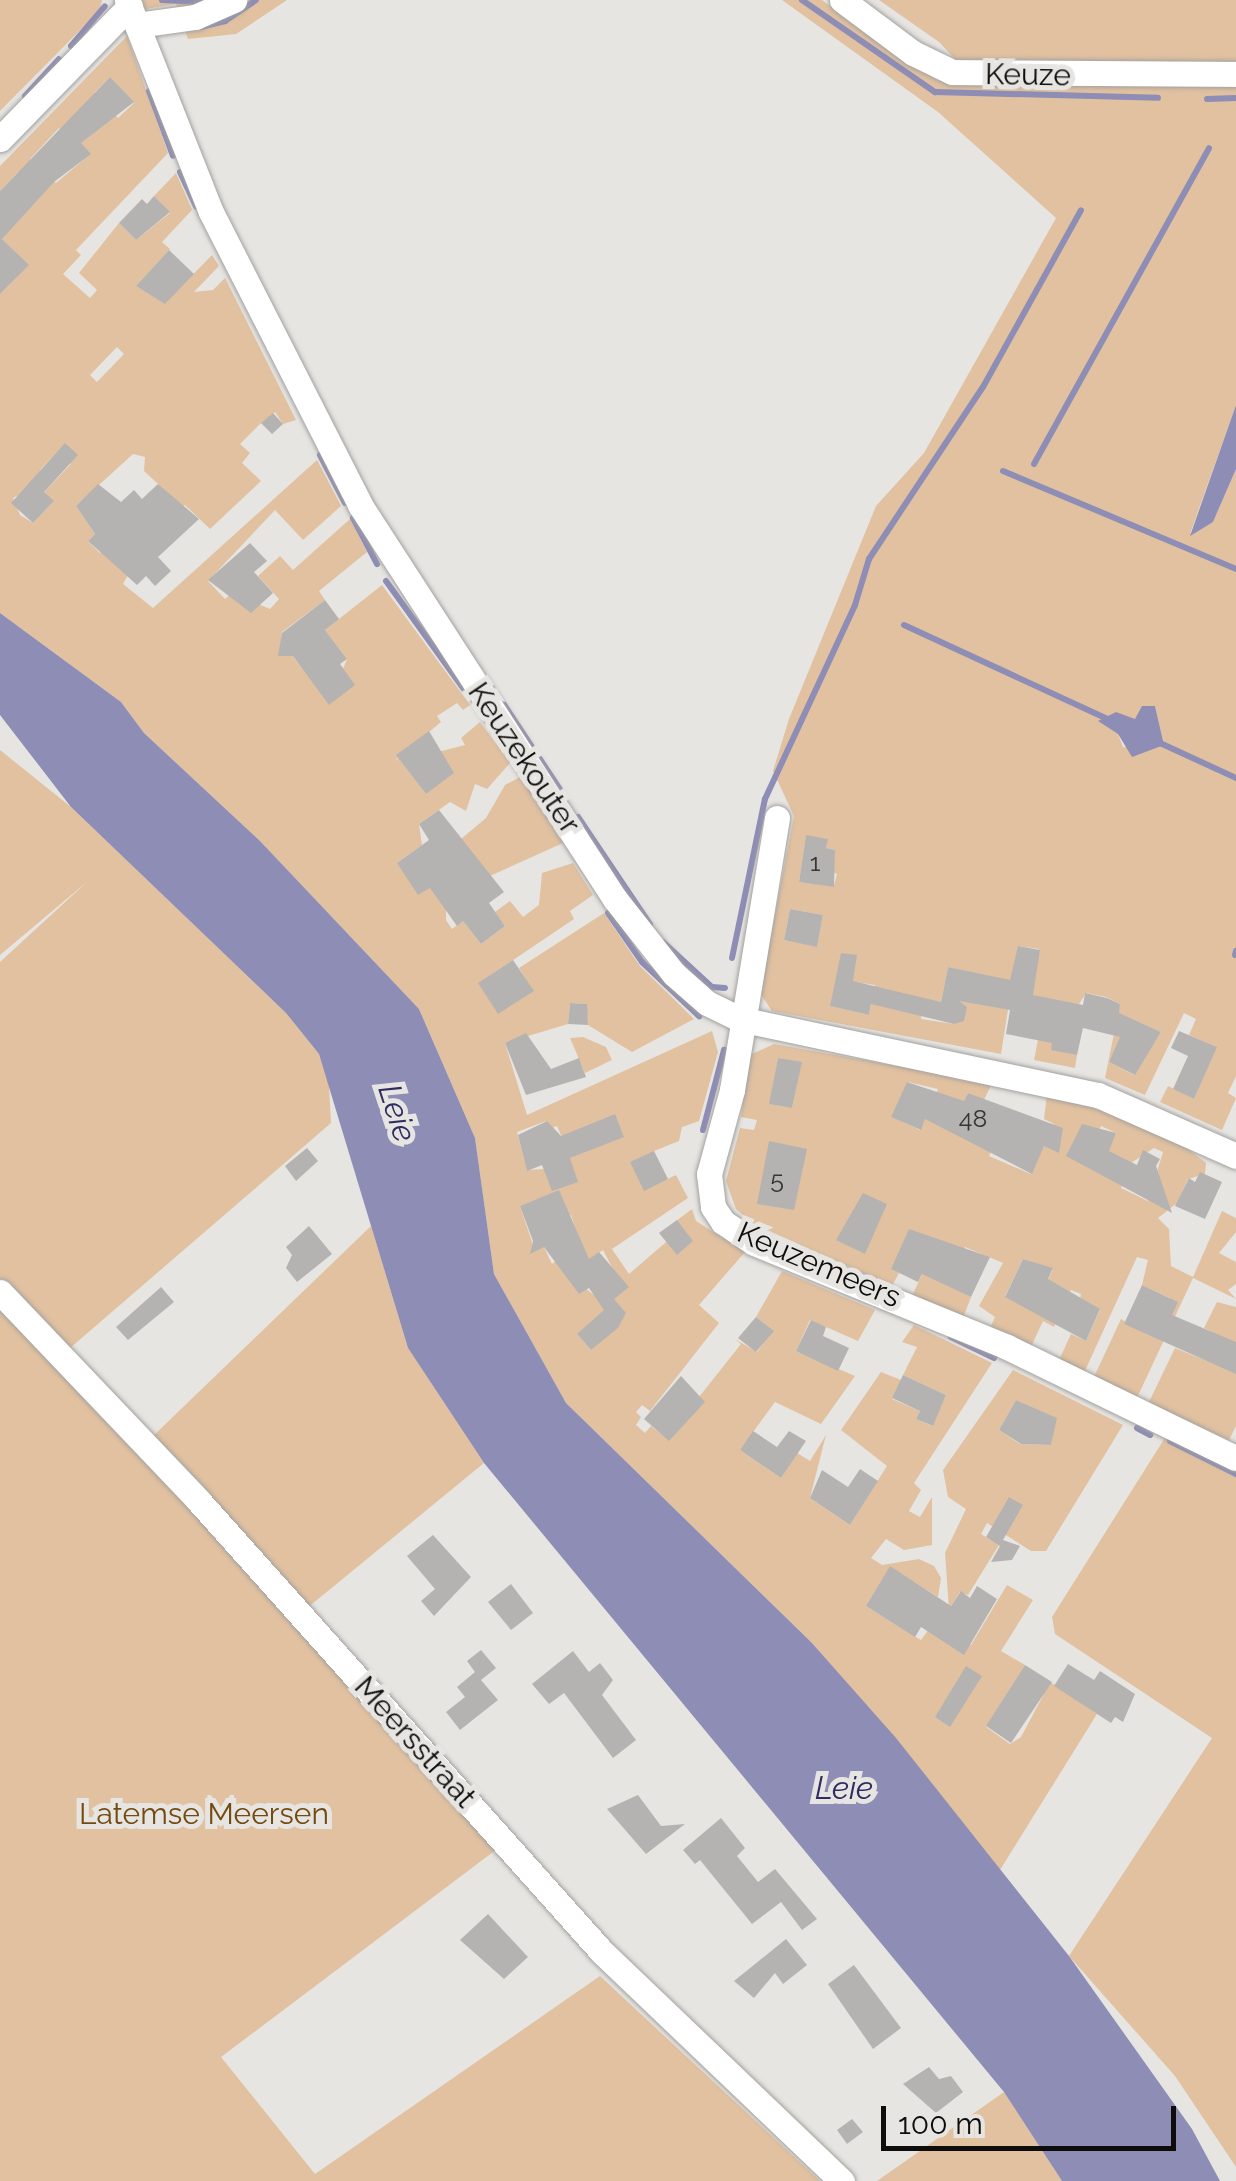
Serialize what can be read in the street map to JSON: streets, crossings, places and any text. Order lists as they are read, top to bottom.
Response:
{
  "streets": {
    "street": [
      "Keuze",
      "Keuzekouter",
      "Keuzemeers",
      "Meersstraat"
    ]
  },
  "crossings": [
    ["Keuzekouter", "Keuzemeers"]
  ],
  "water": ["Leie"],
  "parks": ["Latemse Meersen"],
  "house_numbers": ["1", "48", "5"],
  "scale_bar": "100 m"
}
